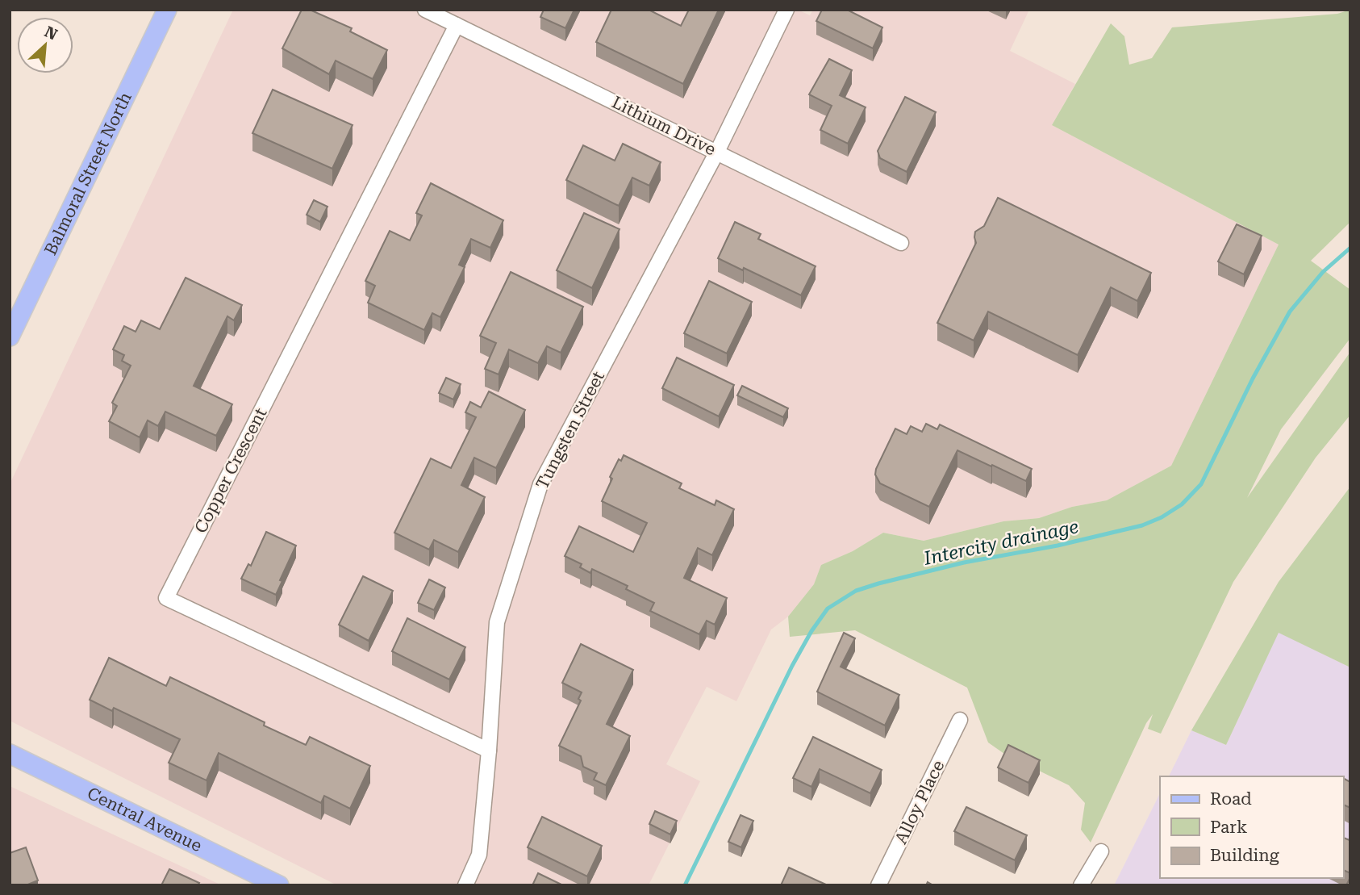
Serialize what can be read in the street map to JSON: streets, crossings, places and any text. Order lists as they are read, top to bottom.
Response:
{
  "streets": {
    "main road": ["Balmoral Street North", "Central Avenue"],
    "street": [
      "Lithium Drive",
      "Tungsten Street",
      "Copper Crescent",
      "Alloy Place"
    ]
  },
  "crossings": [
    ["Lithium Drive", "Tungsten Street"],
    ["Lithium Drive", "Copper Crescent"],
    ["Tungsten Street", "Copper Crescent"]
  ],
  "water": ["Intercity drainage"],
  "legend": ["Road", "Park", "Building"],
  "north": "top right"
}
